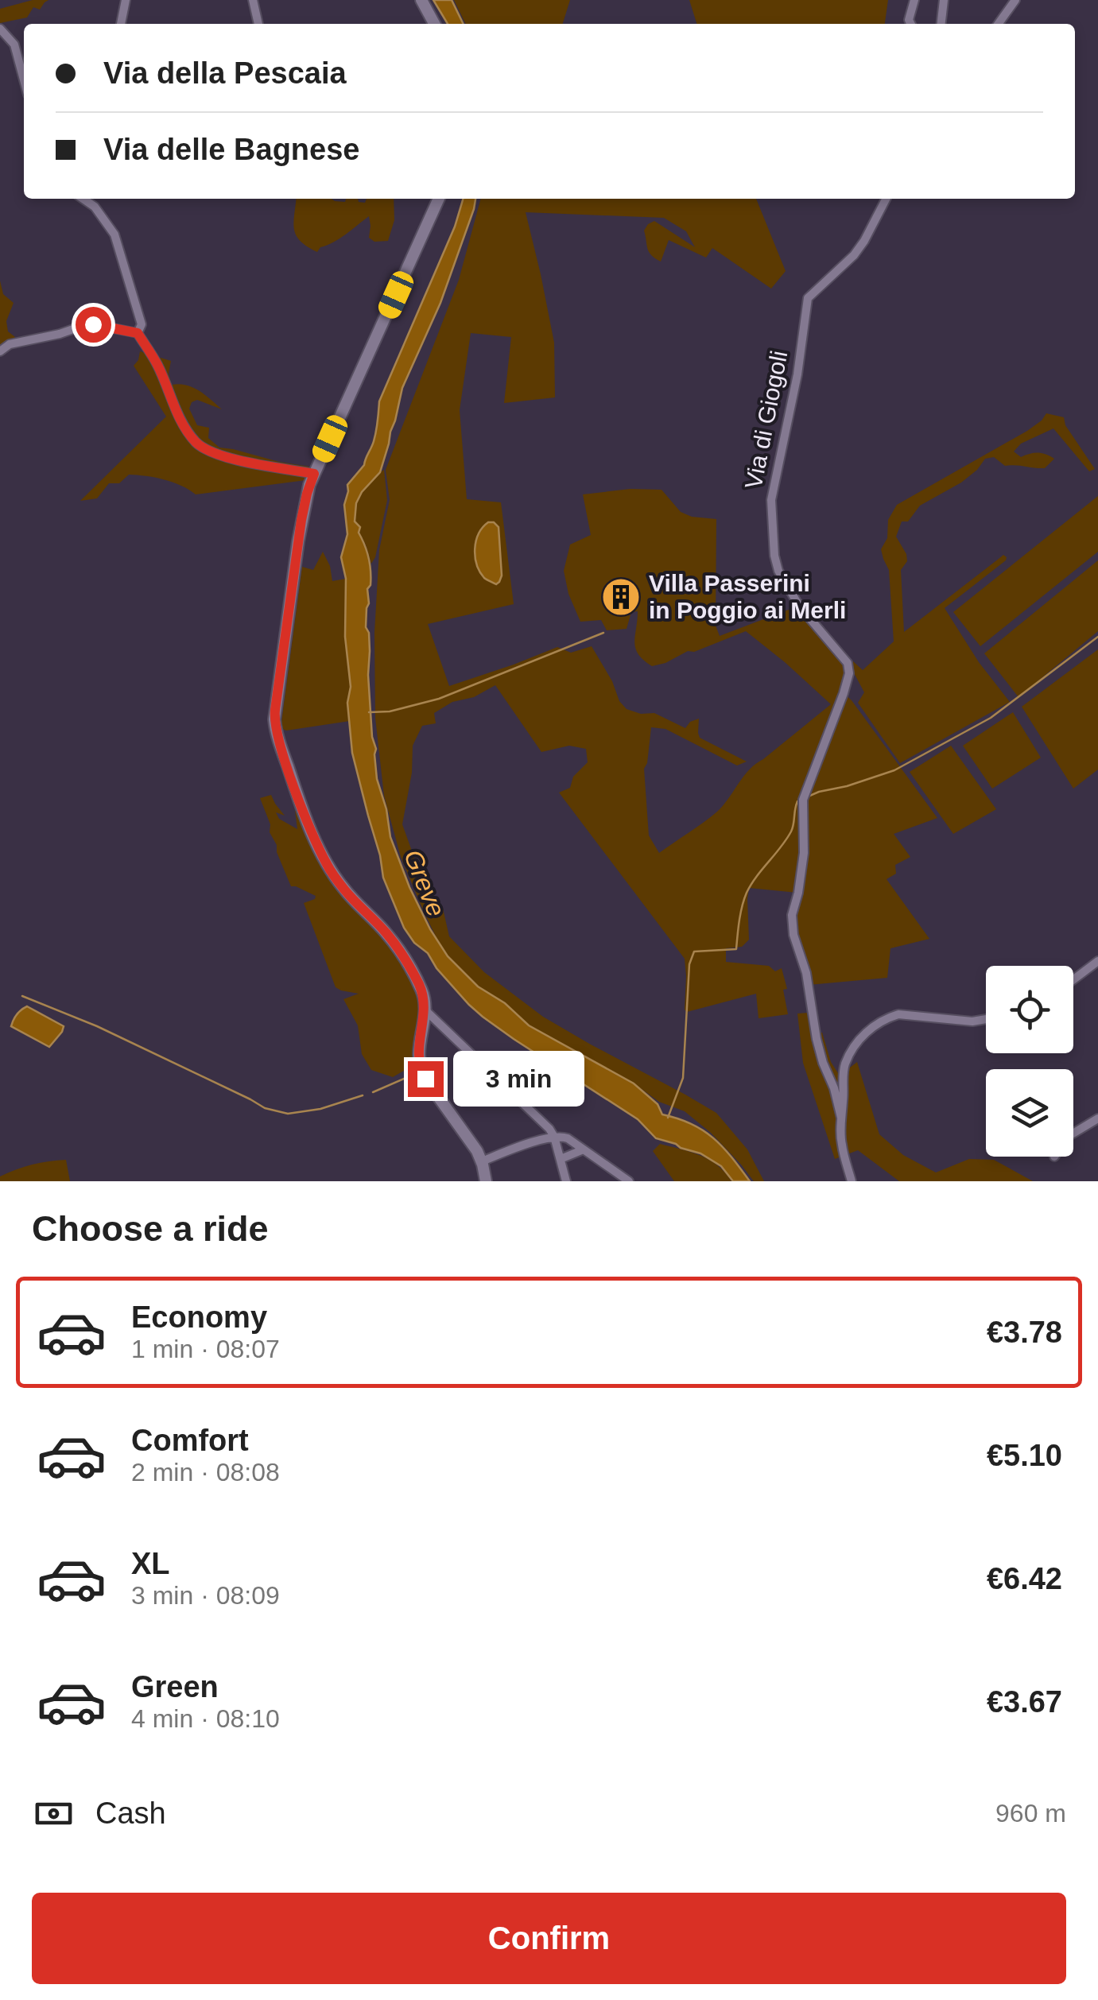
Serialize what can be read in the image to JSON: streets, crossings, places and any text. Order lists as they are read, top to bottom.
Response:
{
  "streets": {
    "street": ["Via di Giogoli"]
  },
  "water": ["Greve"],
  "places": {
    "building": ["Villa Passerini in Poggio ai Merli"]
  },
  "page": {
    "banner": ["Via della Pescaia", "Via delle Bagnese"],
    "bubble": "3 min",
    "heading": "Choose a ride",
    "list": [
      {
        "name": "Economy",
        "note": "1 min · 08:07",
        "value": "€3.78"
      },
      {
        "name": "Comfort",
        "note": "2 min · 08:08",
        "value": "€5.10"
      },
      {
        "name": "XL",
        "note": "3 min · 08:09",
        "value": "€6.42"
      },
      {
        "name": "Green",
        "note": "4 min · 08:10",
        "value": "€3.67"
      }
    ],
    "pay": ["Cash", "960 m"],
    "buttons": "Confirm"
  }
}
